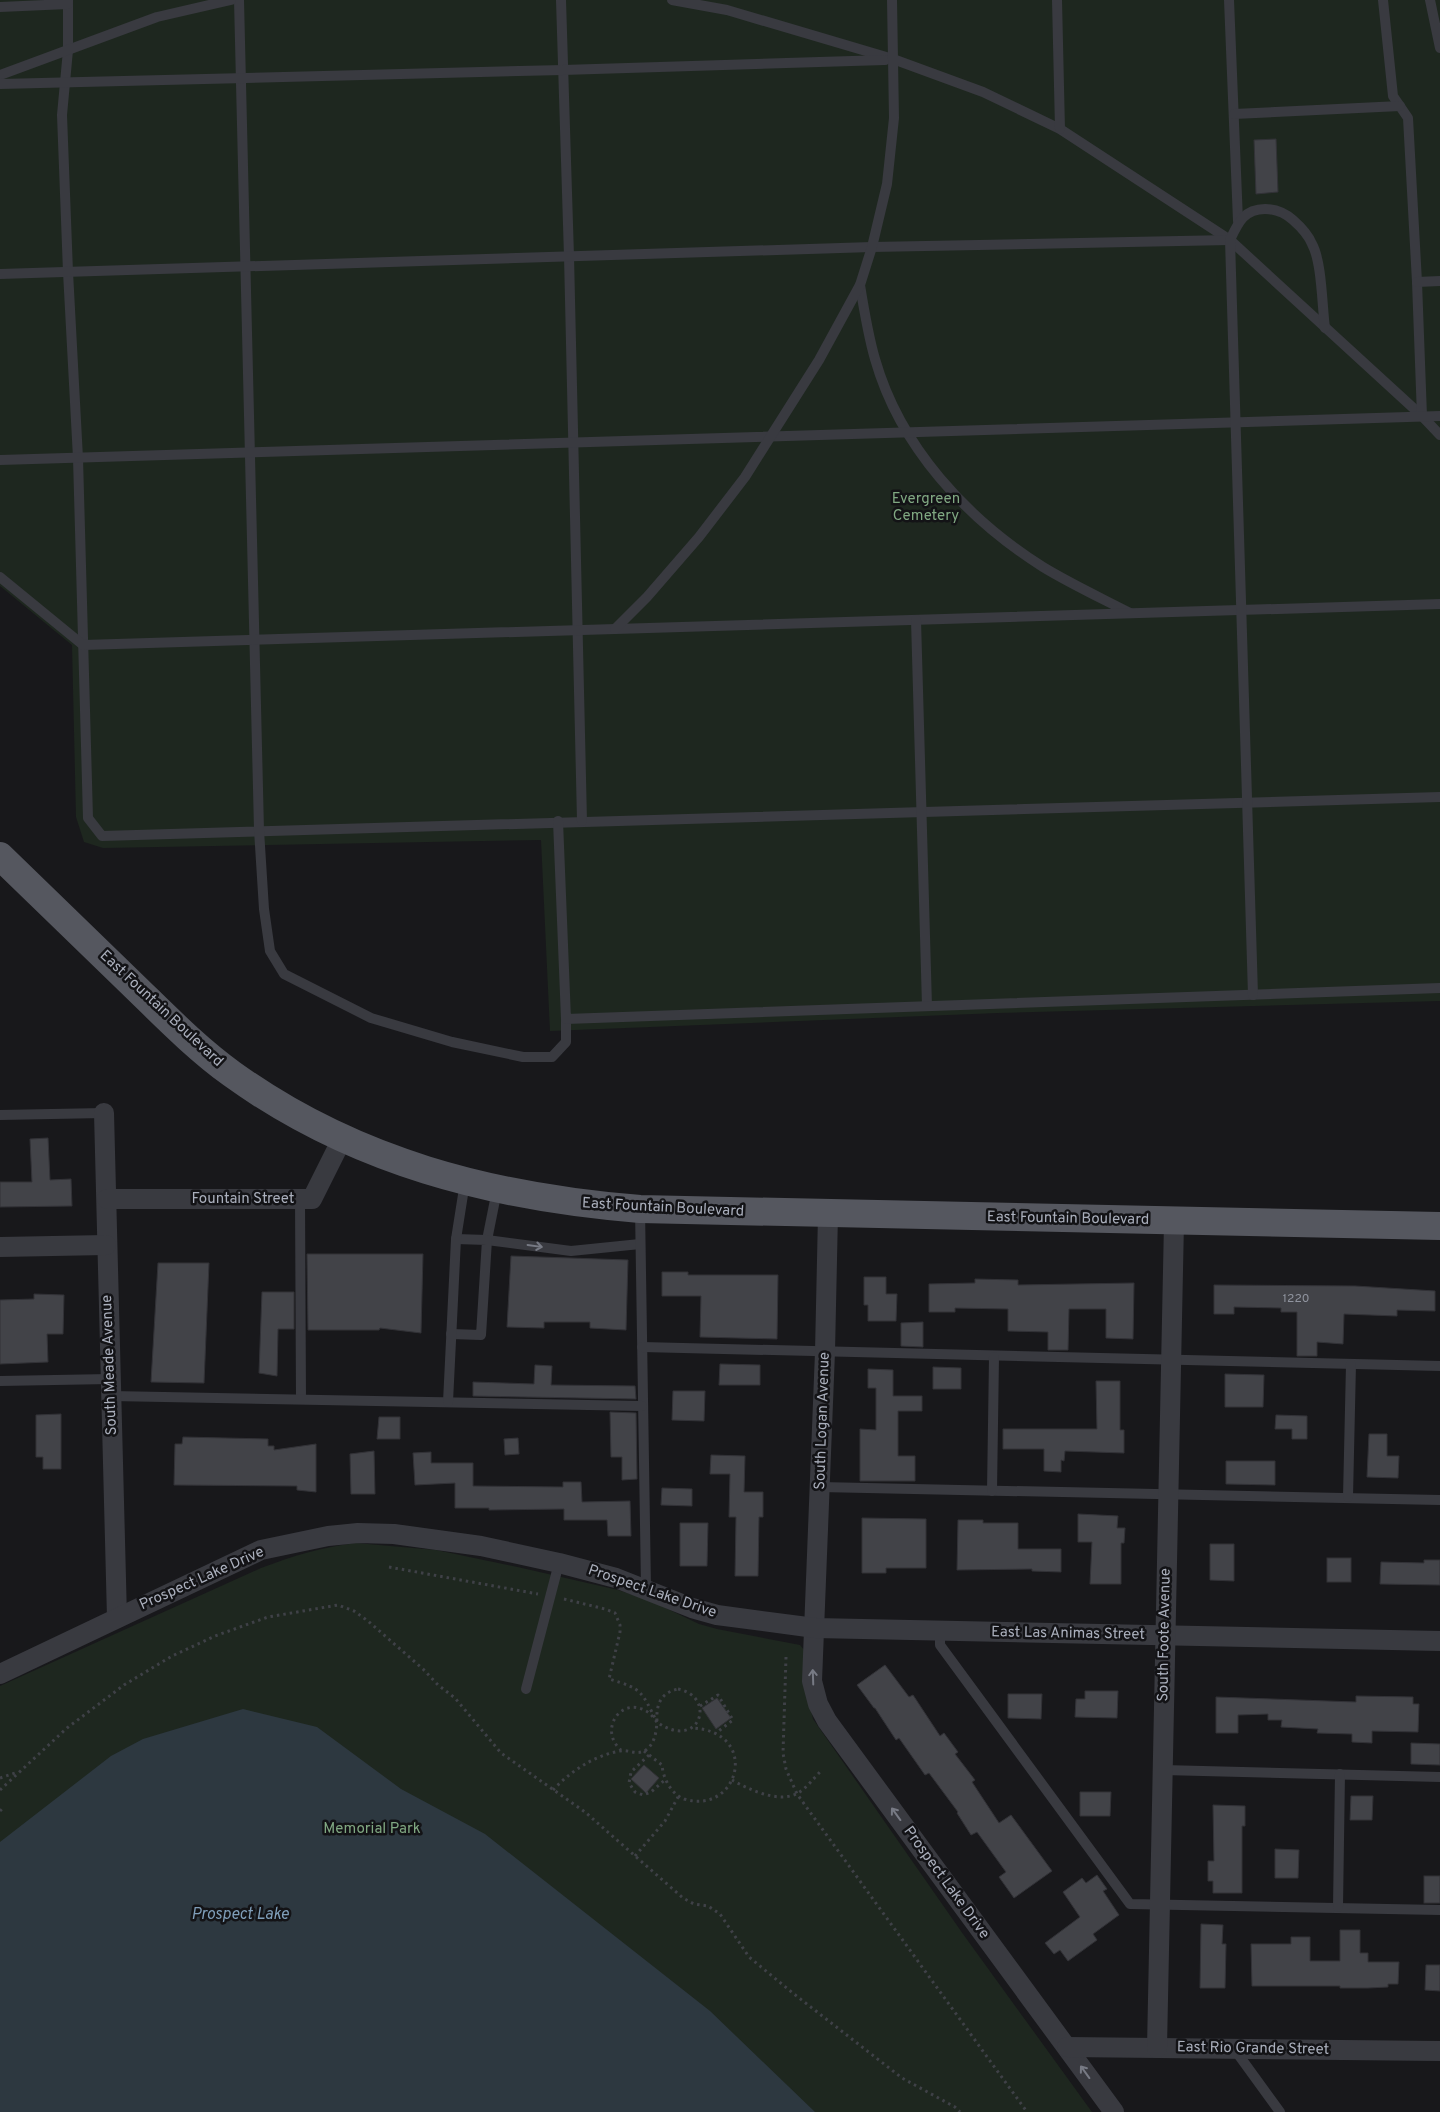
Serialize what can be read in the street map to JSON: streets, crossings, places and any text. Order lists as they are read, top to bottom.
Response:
{
  "streets": {
    "main road": ["East Fountain Boulevard"],
    "street": [
      "Fountain Street",
      "South Meade Avenue",
      "South Logan Avenue",
      "Prospect Lake Drive",
      "East Las Animas Street",
      "South Foote Avenue",
      "East Rio Grande Street"
    ]
  },
  "crossings": [
    ["East Fountain Boulevard", "Fountain Street"],
    ["East Fountain Boulevard", "South Logan Avenue"],
    ["East Fountain Boulevard", "South Foote Avenue"],
    ["Fountain Street", "South Meade Avenue"],
    ["South Meade Avenue", "Prospect Lake Drive"],
    ["South Logan Avenue", "Prospect Lake Drive"],
    ["South Logan Avenue", "East Las Animas Street"],
    ["Prospect Lake Drive", "East Las Animas Street"],
    ["Prospect Lake Drive", "East Rio Grande Street"],
    ["East Las Animas Street", "South Foote Avenue"],
    ["South Foote Avenue", "East Rio Grande Street"]
  ],
  "one_way": ["Prospect Lake Drive"],
  "water": ["Prospect Lake"],
  "parks": ["Evergreen Cemetery", "Memorial Park"],
  "house_numbers": ["1220"]
}
